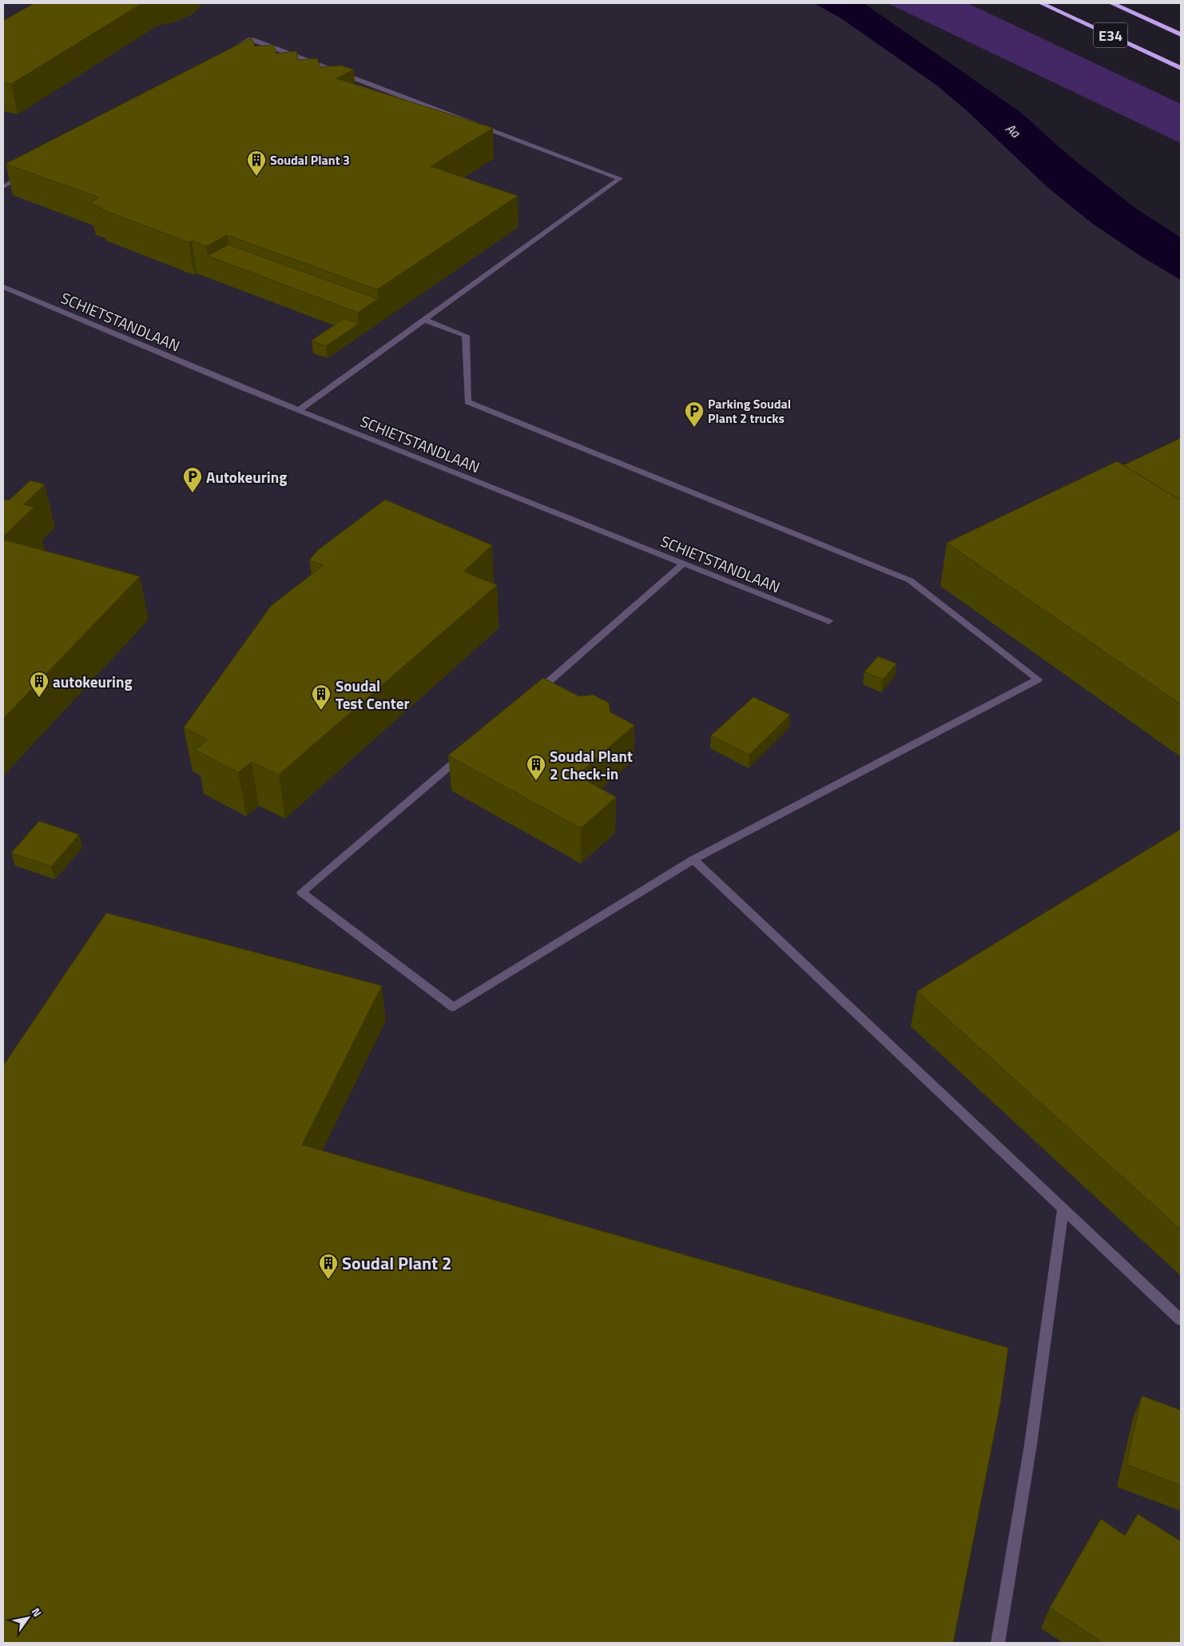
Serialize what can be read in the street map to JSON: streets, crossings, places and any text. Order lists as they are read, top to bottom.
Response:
{
  "streets": {
    "highway": ["E34"],
    "street": ["SCHIETSTANDLAAN"]
  },
  "water": ["Aa"],
  "places": {
    "building": [
      "Soudal Plant 3",
      "autokeuring",
      "Soudal Test Center",
      "Soudal Plant 2 Check-in",
      "Soudal Plant 2"
    ],
    "parking": ["Parking Soudal Plant 2 trucks", "Autokeuring"]
  },
  "north": "top right"
}
